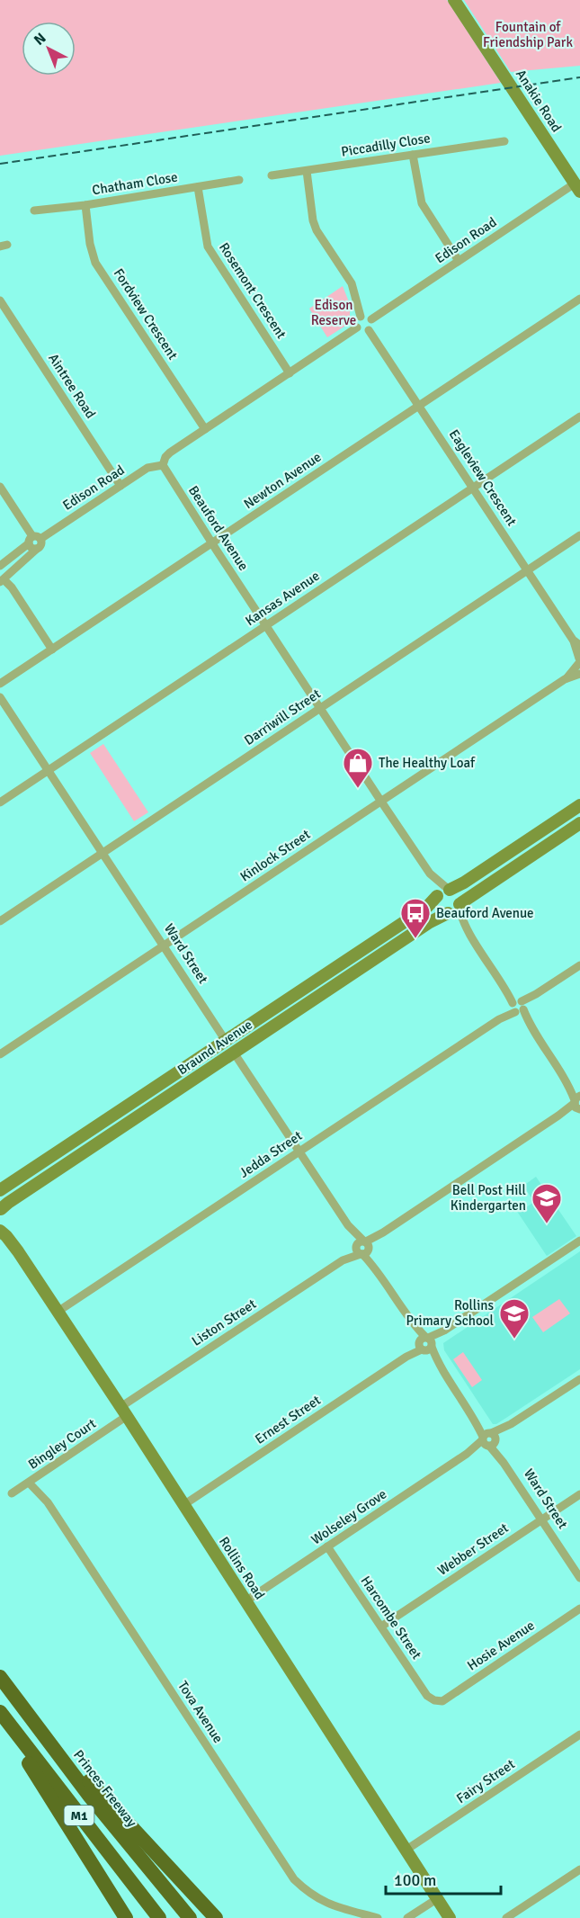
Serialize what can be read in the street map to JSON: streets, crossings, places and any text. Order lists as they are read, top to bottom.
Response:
{
  "streets": {
    "highway": ["Princes Freeway", "M1"],
    "street": [
      "Anakie Road",
      "Piccadilly Close",
      "Chatham Close",
      "Edison Road",
      "Rosemont Crescent",
      "Fordview Crescent",
      "Aintree Road",
      "Eagleview Crescent",
      "Newton Avenue",
      "Beauford Avenue",
      "Kansas Avenue",
      "Darriwill Street",
      "Kinlock Street",
      "Ward Street",
      "Braund Avenue",
      "Jedda Street",
      "Liston Street",
      "Ernest Street",
      "Bingley Court",
      "Wolseley Grove",
      "Webber Street",
      "Rollins Road",
      "Harcombe Street",
      "Hosie Avenue",
      "Tova Avenue",
      "Fairy Street"
    ]
  },
  "crossings": [
    ["Anakie Road", "Edison Road"],
    ["Chatham Close", "Rosemont Crescent"],
    ["Chatham Close", "Fordview Crescent"],
    ["Edison Road", "Rosemont Crescent"],
    ["Edison Road", "Fordview Crescent"],
    ["Edison Road", "Aintree Road"],
    ["Edison Road", "Eagleview Crescent"],
    ["Edison Road", "Beauford Avenue"],
    ["Eagleview Crescent", "Newton Avenue"],
    ["Eagleview Crescent", "Kansas Avenue"],
    ["Eagleview Crescent", "Darriwill Street"],
    ["Eagleview Crescent", "Kinlock Street"],
    ["Newton Avenue", "Beauford Avenue"],
    ["Beauford Avenue", "Kansas Avenue"],
    ["Beauford Avenue", "Darriwill Street"],
    ["Beauford Avenue", "Kinlock Street"],
    ["Beauford Avenue", "Braund Avenue"],
    ["Kansas Avenue", "Ward Street"],
    ["Darriwill Street", "Ward Street"],
    ["Kinlock Street", "Ward Street"],
    ["Ward Street", "Braund Avenue"],
    ["Ward Street", "Jedda Street"],
    ["Ward Street", "Liston Street"],
    ["Ward Street", "Ernest Street"],
    ["Ward Street", "Wolseley Grove"],
    ["Ward Street", "Webber Street"],
    ["Braund Avenue", "Rollins Road"],
    ["Jedda Street", "Rollins Road"],
    ["Liston Street", "Bingley Court"],
    ["Liston Street", "Rollins Road"],
    ["Ernest Street", "Rollins Road"],
    ["Bingley Court", "Rollins Road"],
    ["Bingley Court", "Tova Avenue"],
    ["Wolseley Grove", "Rollins Road"],
    ["Wolseley Grove", "Harcombe Street"],
    ["Webber Street", "Harcombe Street"],
    ["Rollins Road", "Fairy Street"],
    ["Harcombe Street", "Hosie Avenue"]
  ],
  "parks": ["Fountain of Friendship Park", "Edison Reserve"],
  "places": {
    "shop": ["The Healthy Loaf"],
    "bus stop": ["Beauford Avenue"],
    "school or university": ["Bell Post Hill Kindergarten", "Rollins Primary School"]
  },
  "scale_bar": "100 m",
  "north": "top left"
}
